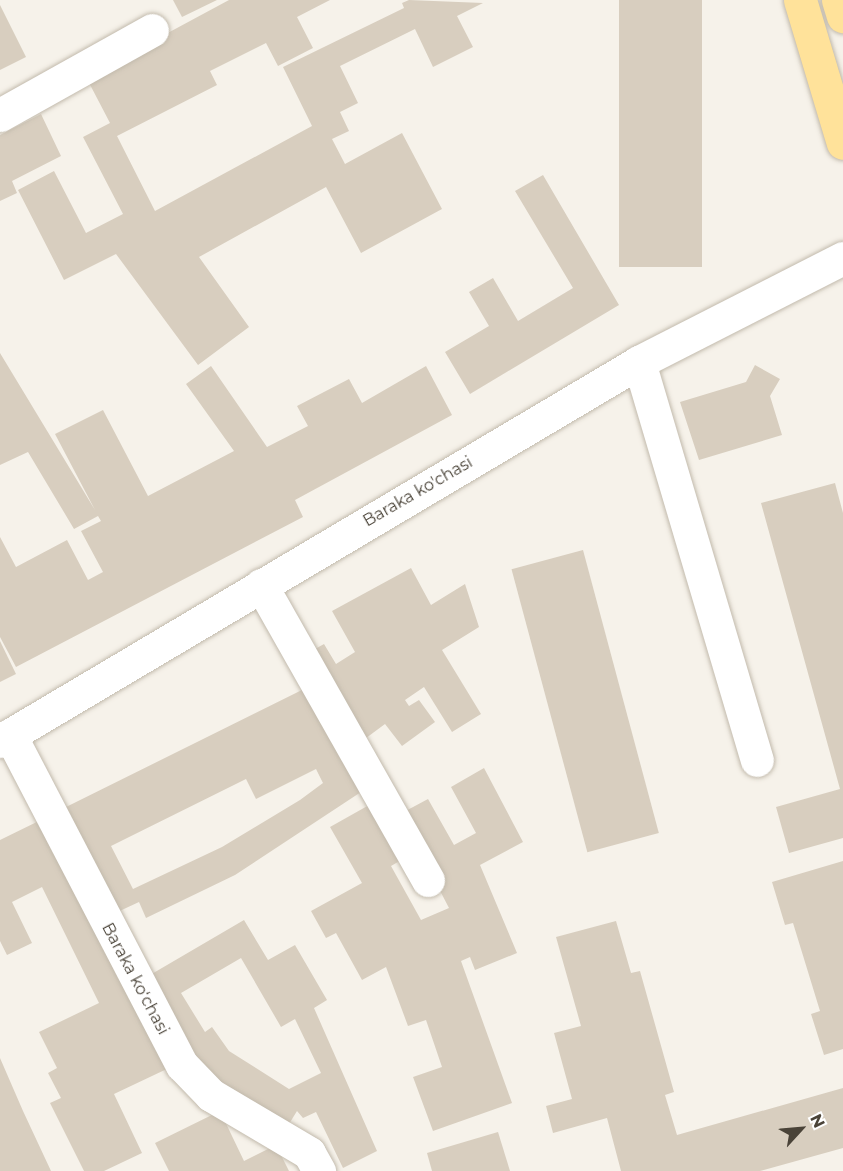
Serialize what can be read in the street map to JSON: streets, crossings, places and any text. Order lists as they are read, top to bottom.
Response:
{
  "streets": {
    "street": ["Baraka ko'chasi", "Baraka koʻchasi"]
  },
  "crossings": [
    ["Baraka ko'chasi", "Baraka koʻchasi"]
  ],
  "north": "top right"
}
